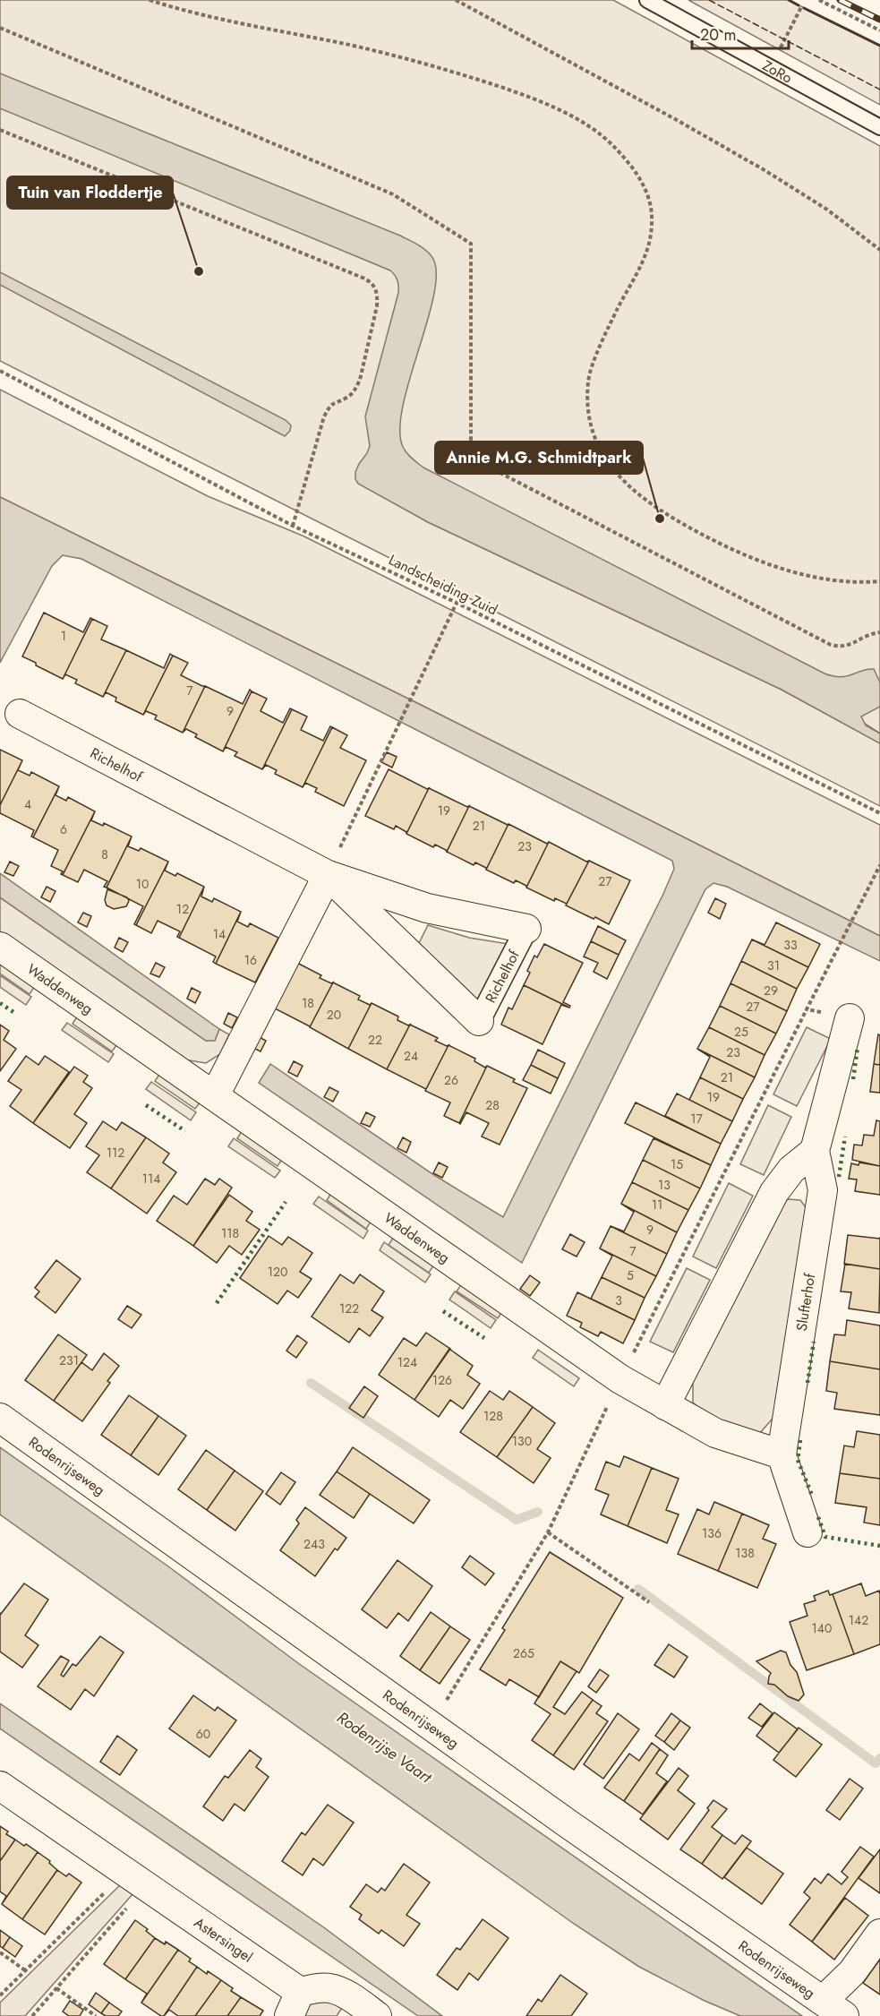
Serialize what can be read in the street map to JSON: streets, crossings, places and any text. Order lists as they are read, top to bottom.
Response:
{
  "streets": {
    "street": [
      "Richelhof",
      "Waddenweg",
      "Slufterhof",
      "Rodenrijseweg",
      "Astersingel"
    ],
    "lane": ["ZoRo"],
    "path": ["Landscheiding Zuid"]
  },
  "crossings": [
    ["Waddenweg", "Slufterhof"]
  ],
  "water": ["Rodenrijse Vaart"],
  "places": ["Tuin van Floddertje", "Annie M.G. Schmidtpark"],
  "house_numbers": [
    "1",
    "7",
    "9",
    "4",
    "19",
    "21",
    "6",
    "23",
    "8",
    "27",
    "10",
    "12",
    "14",
    "33",
    "16",
    "31",
    "29",
    "18",
    "27",
    "20",
    "25",
    "22",
    "23",
    "24",
    "21",
    "26",
    "19",
    "28",
    "17",
    "112",
    "15",
    "114",
    "13",
    "11",
    "9",
    "118",
    "7",
    "120",
    "5",
    "3",
    "122",
    "231",
    "124",
    "126",
    "128",
    "130",
    "136",
    "243",
    "138",
    "142",
    "140",
    "265",
    "60"
  ],
  "scale_bar": "20 m"
}
